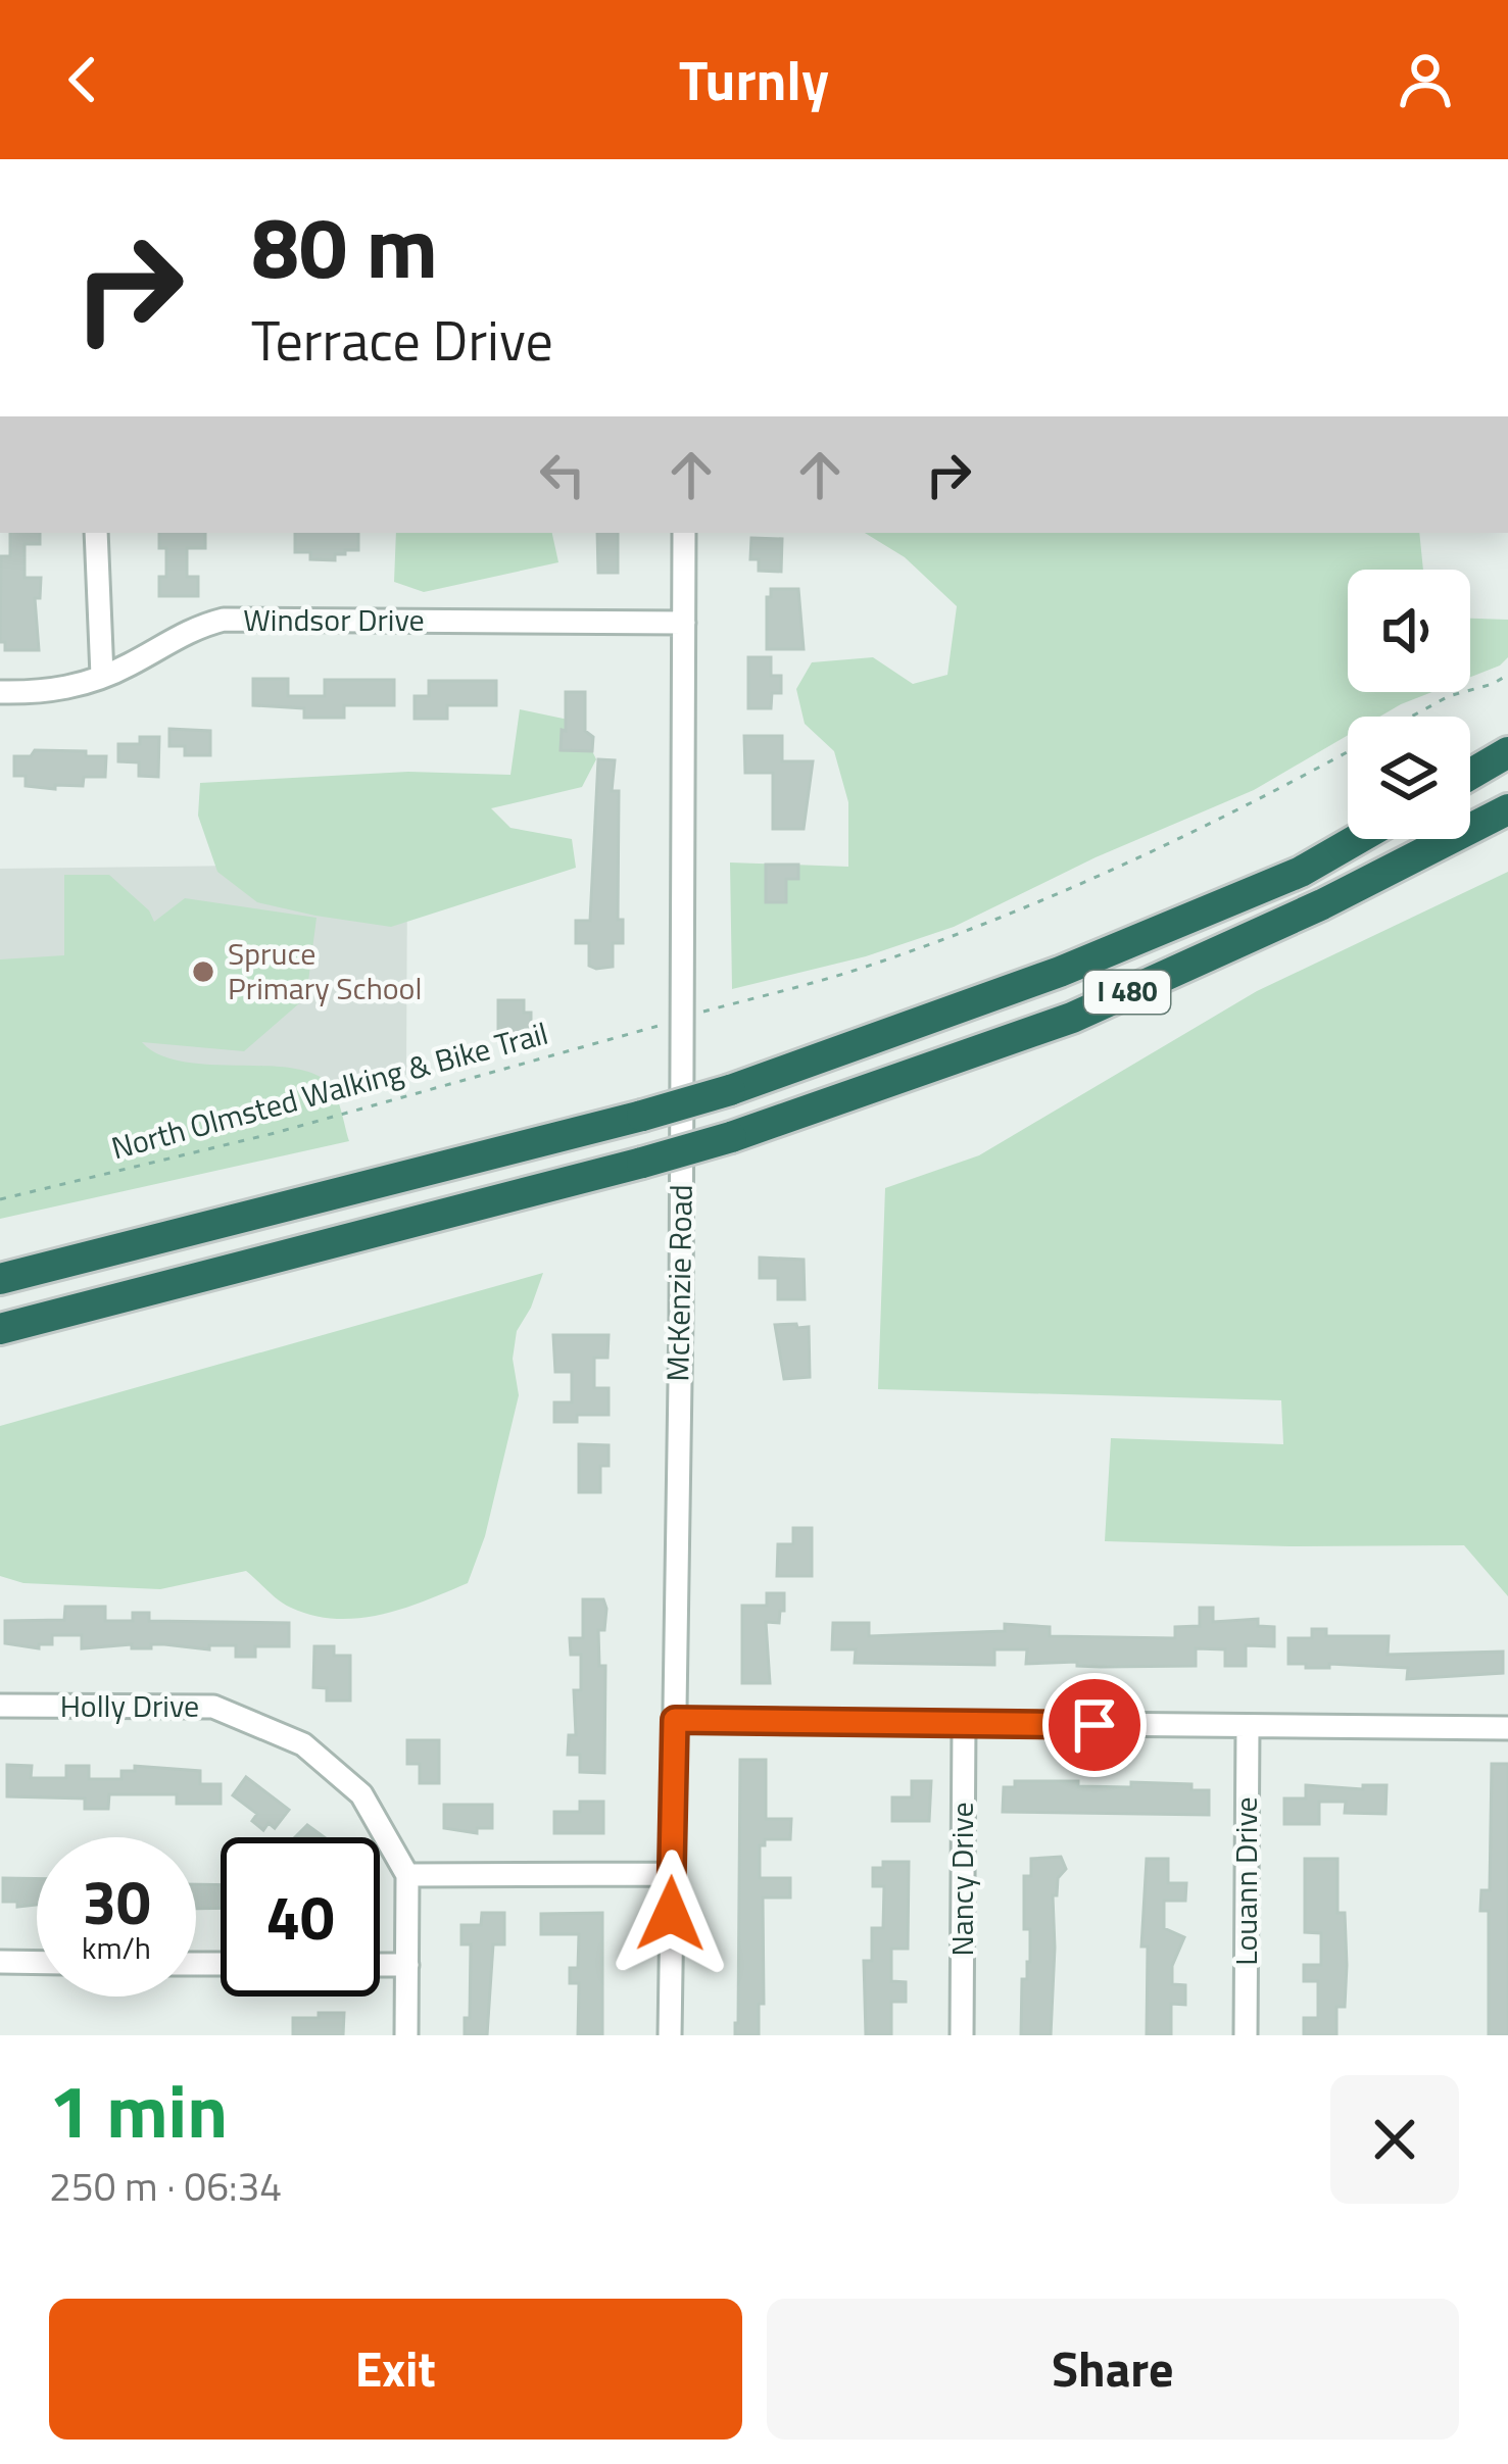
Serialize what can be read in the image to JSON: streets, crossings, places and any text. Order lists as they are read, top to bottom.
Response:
{
  "streets": {
    "highway": ["I 480"],
    "street": [
      "Windsor Drive",
      "McKenzie Road",
      "Holly Drive",
      "Nancy Drive",
      "Louann Drive"
    ],
    "path": ["North Olmsted Walking & Bike Trail"]
  },
  "crossings": [
    ["Windsor Drive", "McKenzie Road"]
  ],
  "places": ["Spruce Primary School"],
  "page": {
    "header": "Turnly",
    "turn": ["80 m", "Terrace Drive"],
    "speed": "30 km/h",
    "limit": "40",
    "heading": ["1 min", "250 m · 06:34"],
    "buttons": ["Exit", "Share"]
  }
}
